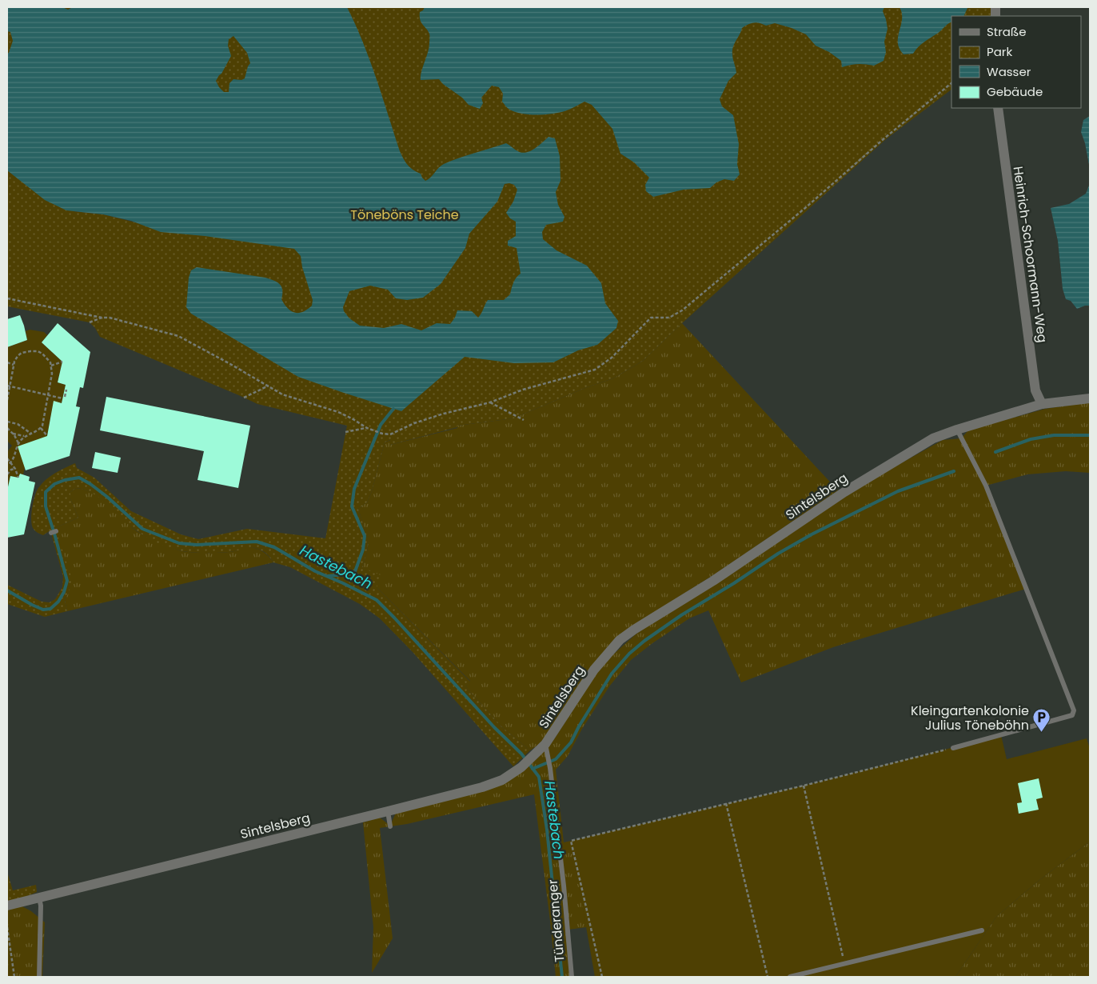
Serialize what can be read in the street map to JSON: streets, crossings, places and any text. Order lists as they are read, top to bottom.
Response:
{
  "streets": {
    "street": ["Heinrich-Schoormann-Weg", "Sintelsberg"],
    "lane": ["Tünderanger"]
  },
  "crossings": [
    ["Heinrich-Schoormann-Weg", "Sintelsberg"],
    ["Sintelsberg", "Tünderanger"]
  ],
  "water": ["Hastebach"],
  "parks": ["Töneböns Teiche"],
  "places": {
    "parking": ["Kleingartenkolonie Julius Töneböhn"]
  },
  "legend": [
    "Straße",
    "Park",
    "Wasser",
    "Gebäude"
  ]
}
